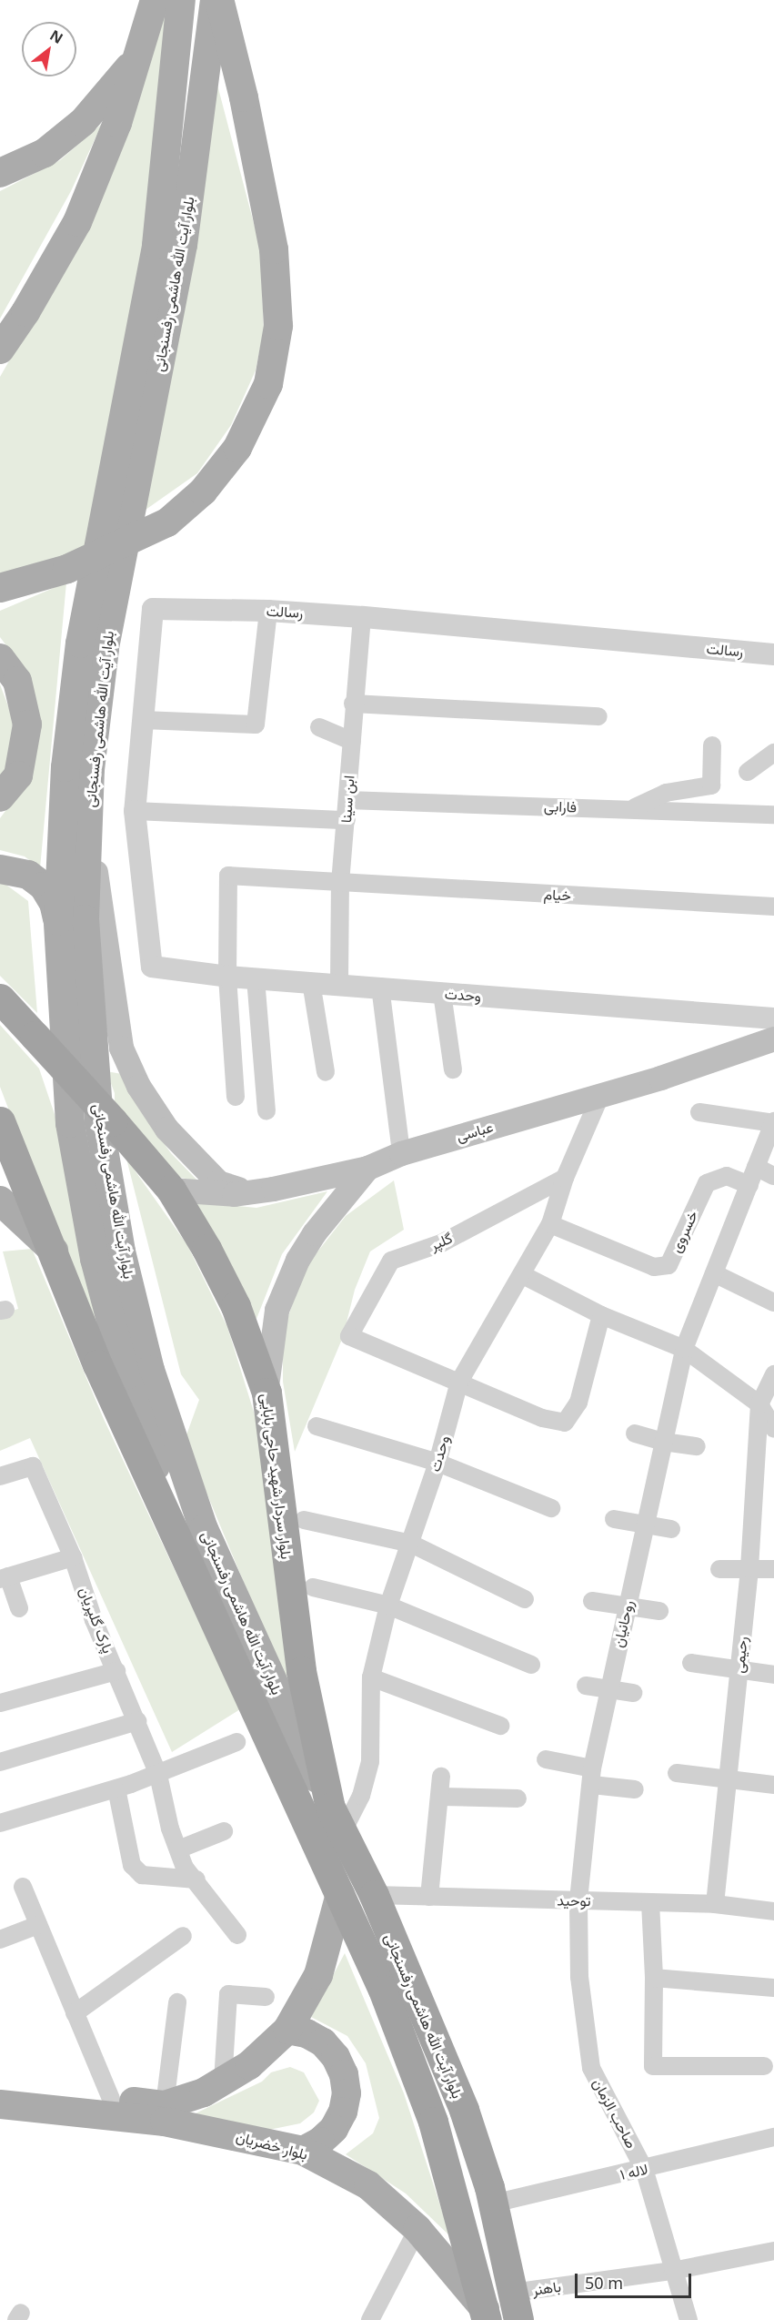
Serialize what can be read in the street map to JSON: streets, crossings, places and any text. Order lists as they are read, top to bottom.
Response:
{
  "streets": {
    "highway": ["بلوار آیت الله هاشمی رفسنجانی", "بلوار سردار شهید حاجی بابایی"],
    "main road": ["عباسی", "بلوار خضریان"],
    "street": [
      "رسالت",
      "ابن سینا",
      "فارابی",
      "خیام",
      "وحدت",
      "خسروی",
      "گلپر",
      "پارک گلپریان",
      "روحانیان",
      "رحیمی",
      "توحید",
      "صاحب الزمان",
      "لاله ۱",
      "باهنر"
    ]
  },
  "crossings": [
    ["بلوار آیت الله هاشمی رفسنجانی", "وحدت"],
    ["بلوار آیت الله هاشمی رفسنجانی", "بلوار سردار شهید حاجی بابایی"],
    ["بلوار آیت الله هاشمی رفسنجانی", "توحید"],
    ["بلوار آیت الله هاشمی رفسنجانی", "بلوار خضریان"],
    ["بلوار آیت الله هاشمی رفسنجانی", "لاله ۱"],
    ["بلوار آیت الله هاشمی رفسنجانی", "باهنر"],
    ["رسالت", "ابن سینا"],
    ["رسالت", "وحدت"],
    ["ابن سینا", "فارابی"],
    ["ابن سینا", "خیام"],
    ["ابن سینا", "وحدت"],
    ["خیام", "وحدت"],
    ["وحدت", "عباسی"],
    ["وحدت", "خسروی"],
    ["وحدت", "گلپر"],
    ["وحدت", "بلوار سردار شهید حاجی بابایی"],
    ["عباسی", "بلوار سردار شهید حاجی بابایی"],
    ["خسروی", "روحانیان"],
    ["روحانیان", "توحید"],
    ["روحانیان", "صاحب الزمان"],
    ["رحیمی", "توحید"],
    ["توحید", "صاحب الزمان"],
    ["صاحب الزمان", "لاله ۱"],
    ["صاحب الزمان", "باهنر"]
  ],
  "scale_bar": "50 m",
  "north": "top right"
}
